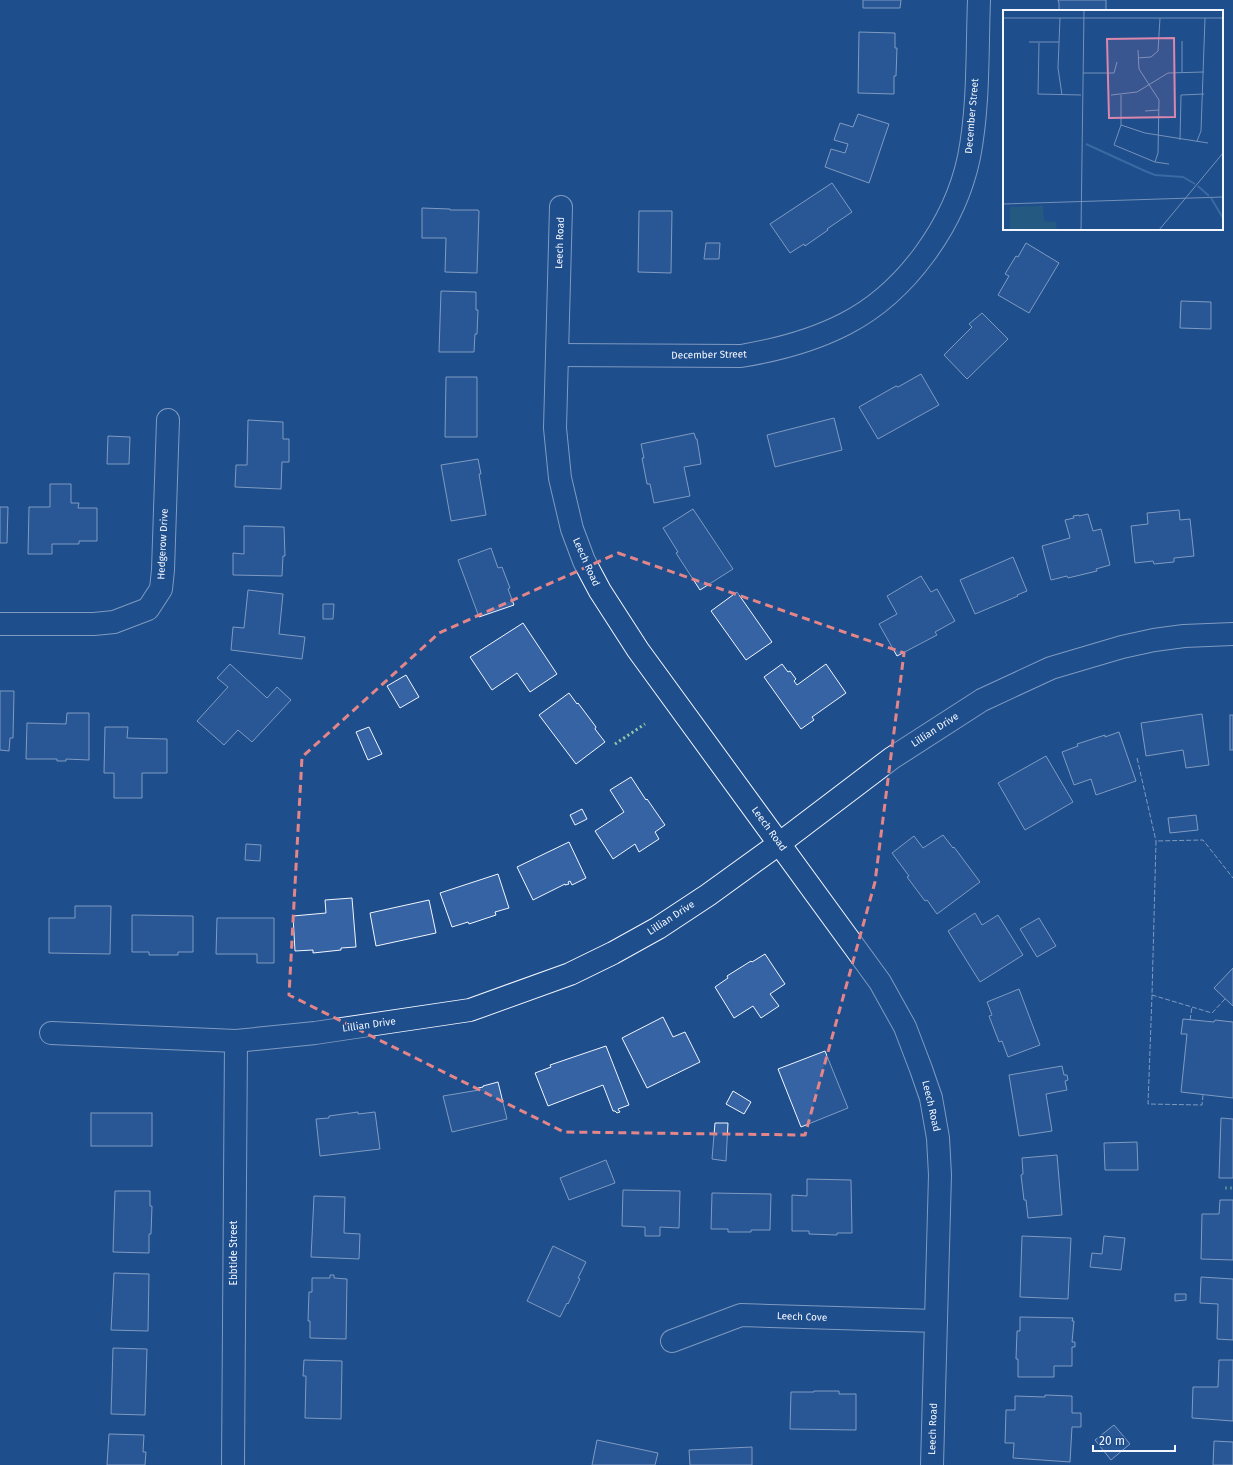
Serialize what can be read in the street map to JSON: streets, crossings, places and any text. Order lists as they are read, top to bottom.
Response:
{
  "streets": {
    "street": [
      "December Street",
      "Leech Road",
      "Hedgerow Drive",
      "Lillian Drive",
      "Ebbtide Street",
      "Leech Cove"
    ]
  },
  "crossings": [
    ["December Street", "Leech Road"],
    ["Leech Road", "Lillian Drive"],
    ["Leech Road", "Leech Cove"],
    ["Lillian Drive", "Ebbtide Street"]
  ],
  "scale_bar": "20 m"
}
